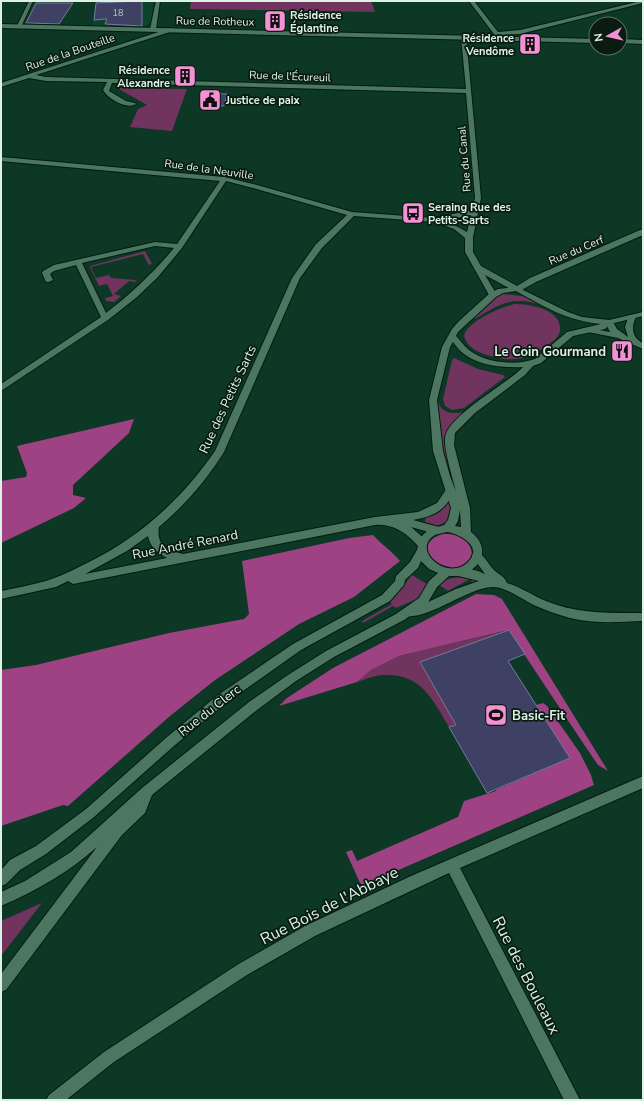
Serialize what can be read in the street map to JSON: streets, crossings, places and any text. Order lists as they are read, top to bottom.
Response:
{
  "streets": {
    "street": [
      "Rue de Rotheux",
      "Rue de la Bouteille",
      "Rue de l'Écureuil",
      "Rue du Canal",
      "Rue de la Neuville",
      "Rue du Cerf",
      "Rue des Petits Sarts",
      "Rue André Renard",
      "Rue du Clerc",
      "Rue Bois de l'Abbaye",
      "Rue des Bouleaux"
    ]
  },
  "crossings": [
    ["Rue de Rotheux", "Rue de la Bouteille"],
    ["Rue de Rotheux", "Rue du Canal"],
    ["Rue de la Bouteille", "Rue de l'Écureuil"],
    ["Rue de l'Écureuil", "Rue du Canal"],
    ["Rue du Canal", "Rue de la Neuville"],
    ["Rue du Canal", "Rue du Cerf"],
    ["Rue de la Neuville", "Rue des Petits Sarts"],
    ["Rue des Petits Sarts", "Rue André Renard"],
    ["Rue André Renard", "Rue du Clerc"],
    ["Rue Bois de l'Abbaye", "Rue des Bouleaux"]
  ],
  "places": {
    "building": ["Résidence Églantine", "Résidence Vendôme", "Résidence Alexandre"],
    "public building": ["Justice de paix"],
    "bus stop": ["Seraing Rue des Petits-Sarts"],
    "restaurant": ["Le Coin Gourmand"],
    "sports": ["Basic-Fit"]
  },
  "house_numbers": ["18"],
  "north": "left"
}
